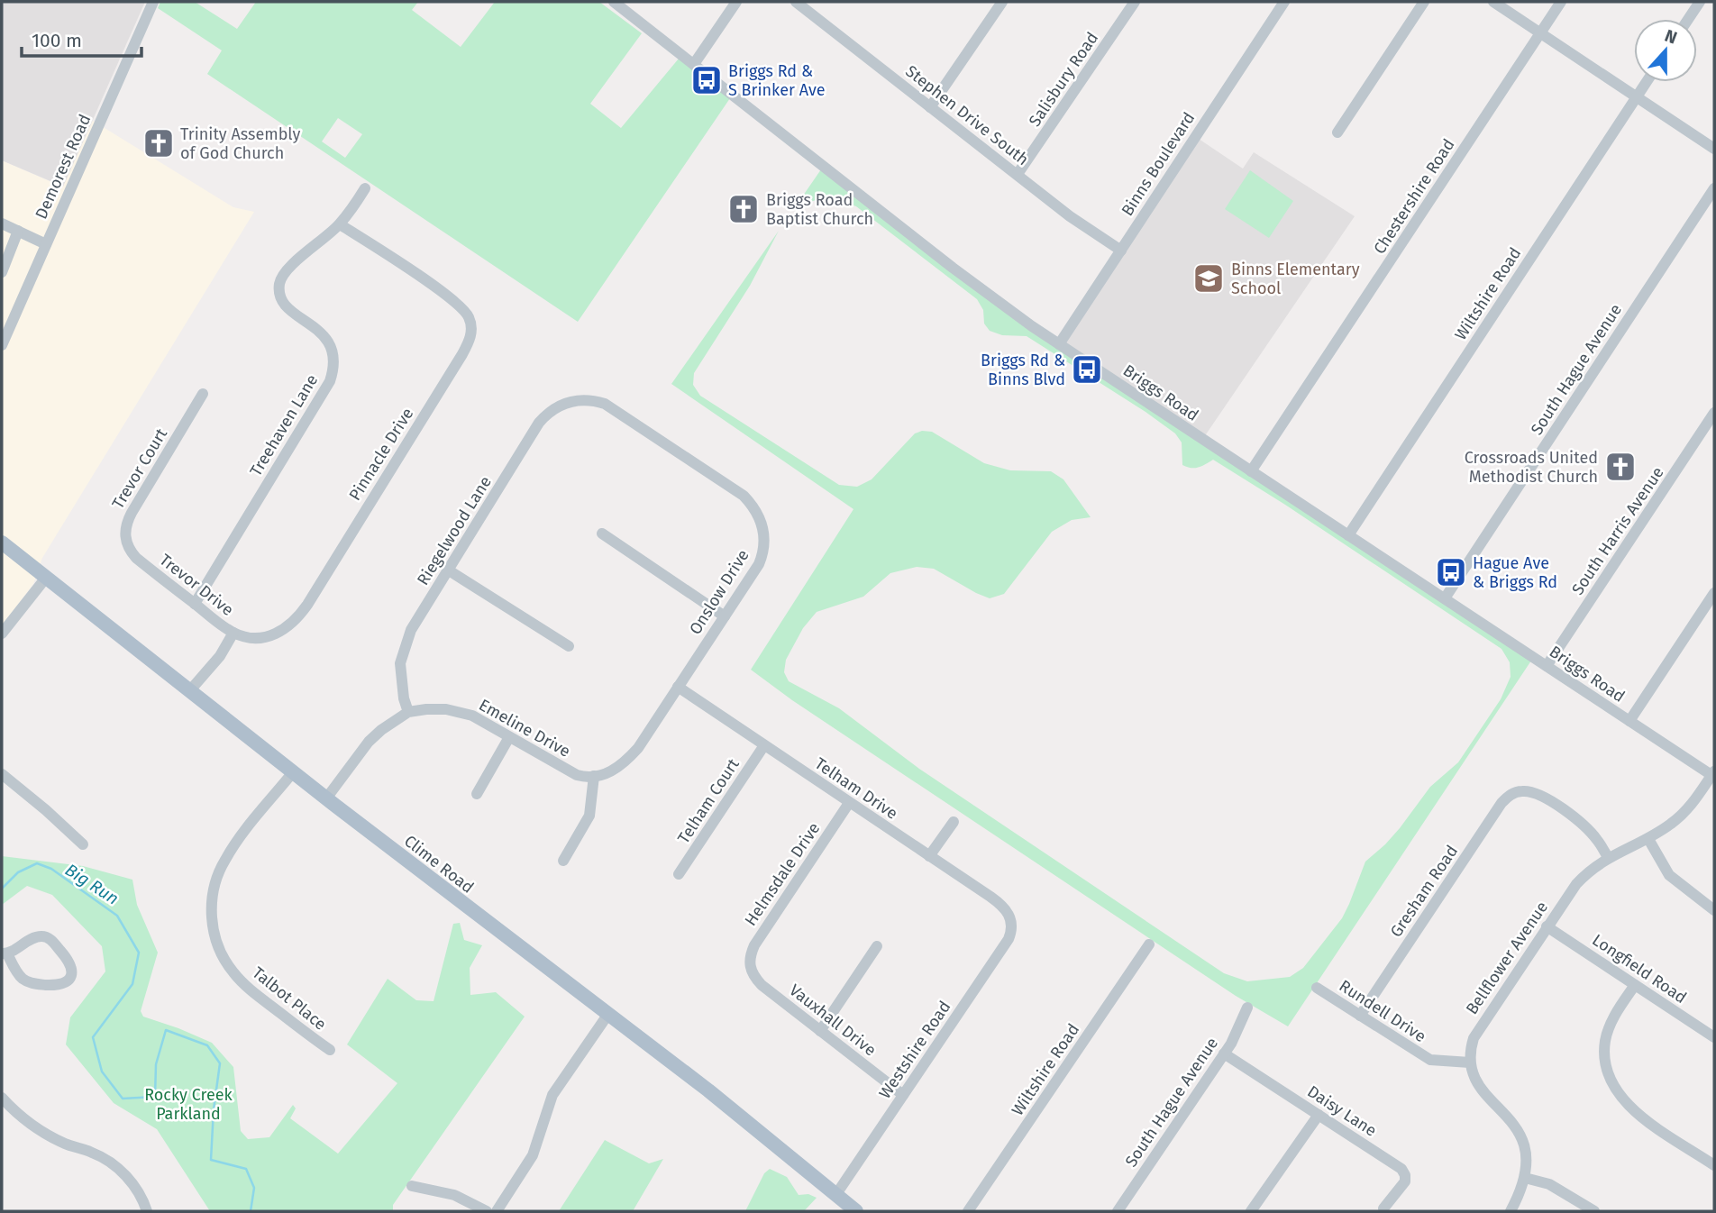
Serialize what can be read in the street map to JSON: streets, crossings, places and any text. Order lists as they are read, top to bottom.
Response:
{
  "streets": {
    "main road": ["Clime Road"],
    "street": [
      "Salisbury Road",
      "Stephen Drive South",
      "Binns Boulevard",
      "Demorest Road",
      "Chestershire Road",
      "Wiltshire Road",
      "South Hague Avenue",
      "Briggs Road",
      "Treehaven Lane",
      "Pinnacle Drive",
      "Trevor Court",
      "Riegelwood Lane",
      "South Harris Avenue",
      "Trevor Drive",
      "Onslow Drive",
      "Emeline Drive",
      "Telham Drive",
      "Telham Court",
      "Helmsdale Drive",
      "Gresham Road",
      "Bellflower Avenue",
      "Longfield Road",
      "Talbot Place",
      "Rundell Drive",
      "Vauxhall Drive",
      "Westshire Road",
      "Daisy Lane"
    ]
  },
  "crossings": [
    ["Salisbury Road", "Stephen Drive South"],
    ["Stephen Drive South", "Binns Boulevard"],
    ["Binns Boulevard", "Briggs Road"],
    ["Chestershire Road", "Briggs Road"],
    ["Wiltshire Road", "Briggs Road"],
    ["South Hague Avenue", "Briggs Road"],
    ["South Hague Avenue", "Daisy Lane"],
    ["Briggs Road", "South Harris Avenue"],
    ["Briggs Road", "Bellflower Avenue"],
    ["Treehaven Lane", "Pinnacle Drive"],
    ["Treehaven Lane", "Trevor Drive"],
    ["Pinnacle Drive", "Trevor Drive"],
    ["Trevor Court", "Trevor Drive"],
    ["Riegelwood Lane", "Onslow Drive"],
    ["Riegelwood Lane", "Emeline Drive"],
    ["Onslow Drive", "Emeline Drive"],
    ["Onslow Drive", "Telham Drive"],
    ["Telham Drive", "Telham Court"],
    ["Telham Drive", "Helmsdale Drive"],
    ["Telham Drive", "Westshire Road"],
    ["Clime Road", "Talbot Place"],
    ["Clime Road", "Westshire Road"],
    ["Helmsdale Drive", "Vauxhall Drive"],
    ["Gresham Road", "Bellflower Avenue"],
    ["Gresham Road", "Rundell Drive"],
    ["Bellflower Avenue", "Longfield Road"],
    ["Bellflower Avenue", "Rundell Drive"],
    ["Vauxhall Drive", "Westshire Road"]
  ],
  "water": ["Big Run"],
  "parks": ["Rocky Creek Parkland"],
  "places": {
    "bus stop": ["Briggs Rd & S Brinker Ave", "Briggs Rd & Binns Blvd", "Hague Ave & Briggs Rd"],
    "church": ["Trinity Assembly of God Church", "Briggs Road Baptist Church", "Crossroads United Methodist Church"],
    "school or university": ["Binns Elementary School"]
  },
  "scale_bar": "100 m",
  "north": "top"
}
